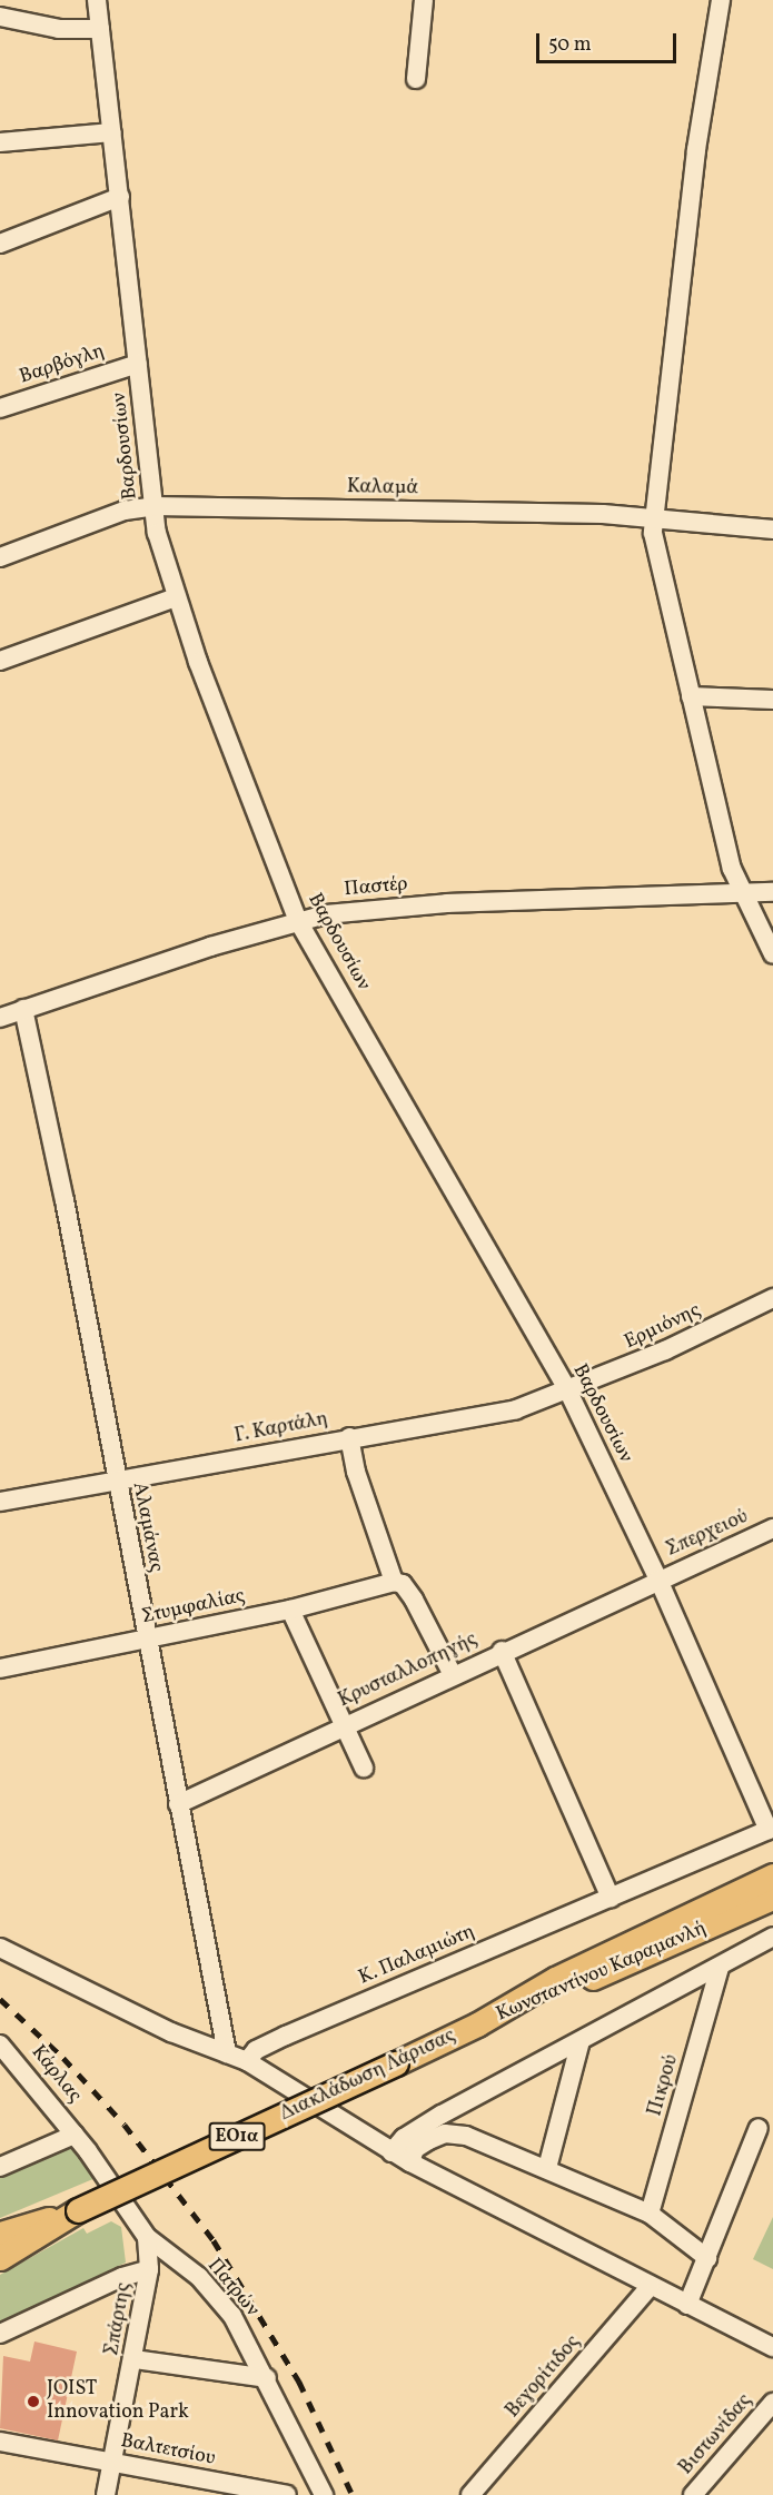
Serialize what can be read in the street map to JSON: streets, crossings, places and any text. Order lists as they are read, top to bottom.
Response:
{
  "streets": {
    "main road": ["Κωνσταντίνου Καραμανλή", "Διακλάδωση Λάρισας", "ΕΟ1α"],
    "street": [
      "Βαρβόγλη",
      "Βαρδουσίων",
      "Καλαμά",
      "Παστέρ",
      "Ερμιόνης",
      "Γ. Καρτάλη",
      "Αλαμάνας",
      "Σπερχειού",
      "Στυμφαλίας",
      "Κρυσταλλοπηγής",
      "Κ. Παλαμιώτη",
      "Κάρλας",
      "Πικρού",
      "Πατρών",
      "Σπάρτης",
      "Βεγορίτιδος",
      "Βιστωνίδας",
      "Βαλτετσίου"
    ]
  },
  "crossings": [
    ["Βαρβόγλη", "Βαρδουσίων"],
    ["Βαρδουσίων", "Καλαμά"],
    ["Βαρδουσίων", "Παστέρ"],
    ["Βαρδουσίων", "Ερμιόνης"],
    ["Βαρδουσίων", "Γ. Καρτάλη"],
    ["Βαρδουσίων", "Σπερχειού"],
    ["Βαρδουσίων", "Κρυσταλλοπηγής"],
    ["Βαρδουσίων", "Κ. Παλαμιώτη"],
    ["Παστέρ", "Αλαμάνας"],
    ["Ερμιόνης", "Γ. Καρτάλη"],
    ["Γ. Καρτάλη", "Αλαμάνας"],
    ["Αλαμάνας", "Στυμφαλίας"],
    ["Αλαμάνας", "Κρυσταλλοπηγής"],
    ["Σπερχειού", "Κρυσταλλοπηγής"],
    ["Κωνσταντίνου Καραμανλή", "Διακλάδωση Λάρισας"],
    ["Κωνσταντίνου Καραμανλή", "Πικρού"],
    ["Κάρλας", "Πατρών"],
    ["Πατρών", "Σπάρτης"],
    ["Σπάρτης", "Βαλτετσίου"]
  ],
  "places": ["JOIST Innovation Park"],
  "scale_bar": "50 m"
}
